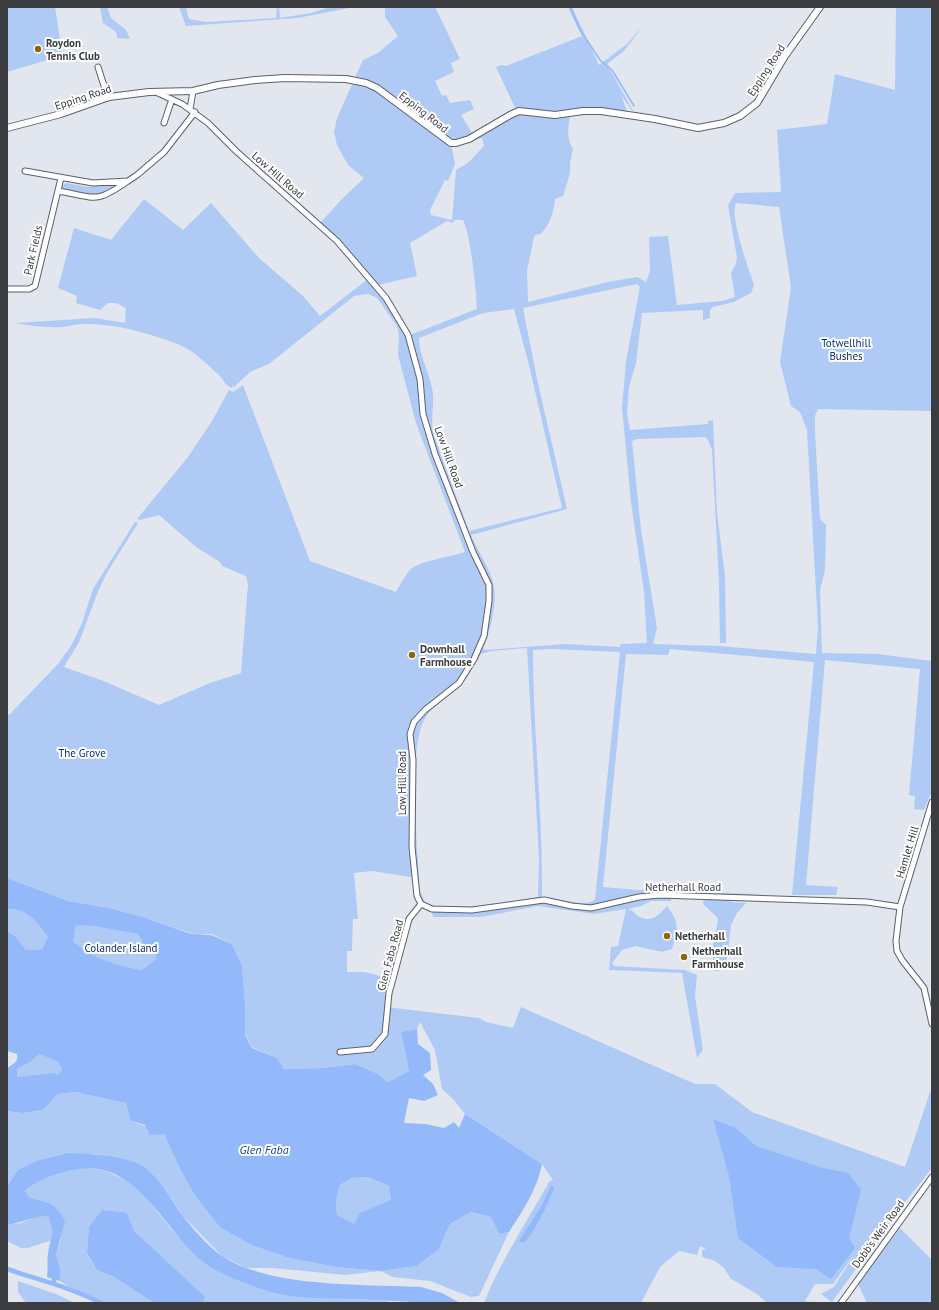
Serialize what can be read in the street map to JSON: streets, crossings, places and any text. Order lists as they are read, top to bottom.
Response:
{
  "streets": {
    "main road": ["Epping Road"],
    "street": [
      "Low Hill Road",
      "Park Fields",
      "Hamlet Hill",
      "Netherhall Road",
      "Glen Faba Road",
      "Dobb's Weir Road"
    ]
  },
  "crossings": [
    ["Epping Road", "Low Hill Road"],
    ["Low Hill Road", "Netherhall Road"],
    ["Low Hill Road", "Glen Faba Road"],
    ["Hamlet Hill", "Netherhall Road"],
    ["Netherhall Road", "Glen Faba Road"]
  ],
  "water": ["Glen Faba"],
  "parks": ["Totwellhill Bushes", "The Grove", "Colander Island"],
  "places": [
    "Roydon Tennis Club",
    "Downhall Farmhouse",
    "Netherhall",
    "Netherhall Farmhouse"
  ]
}
